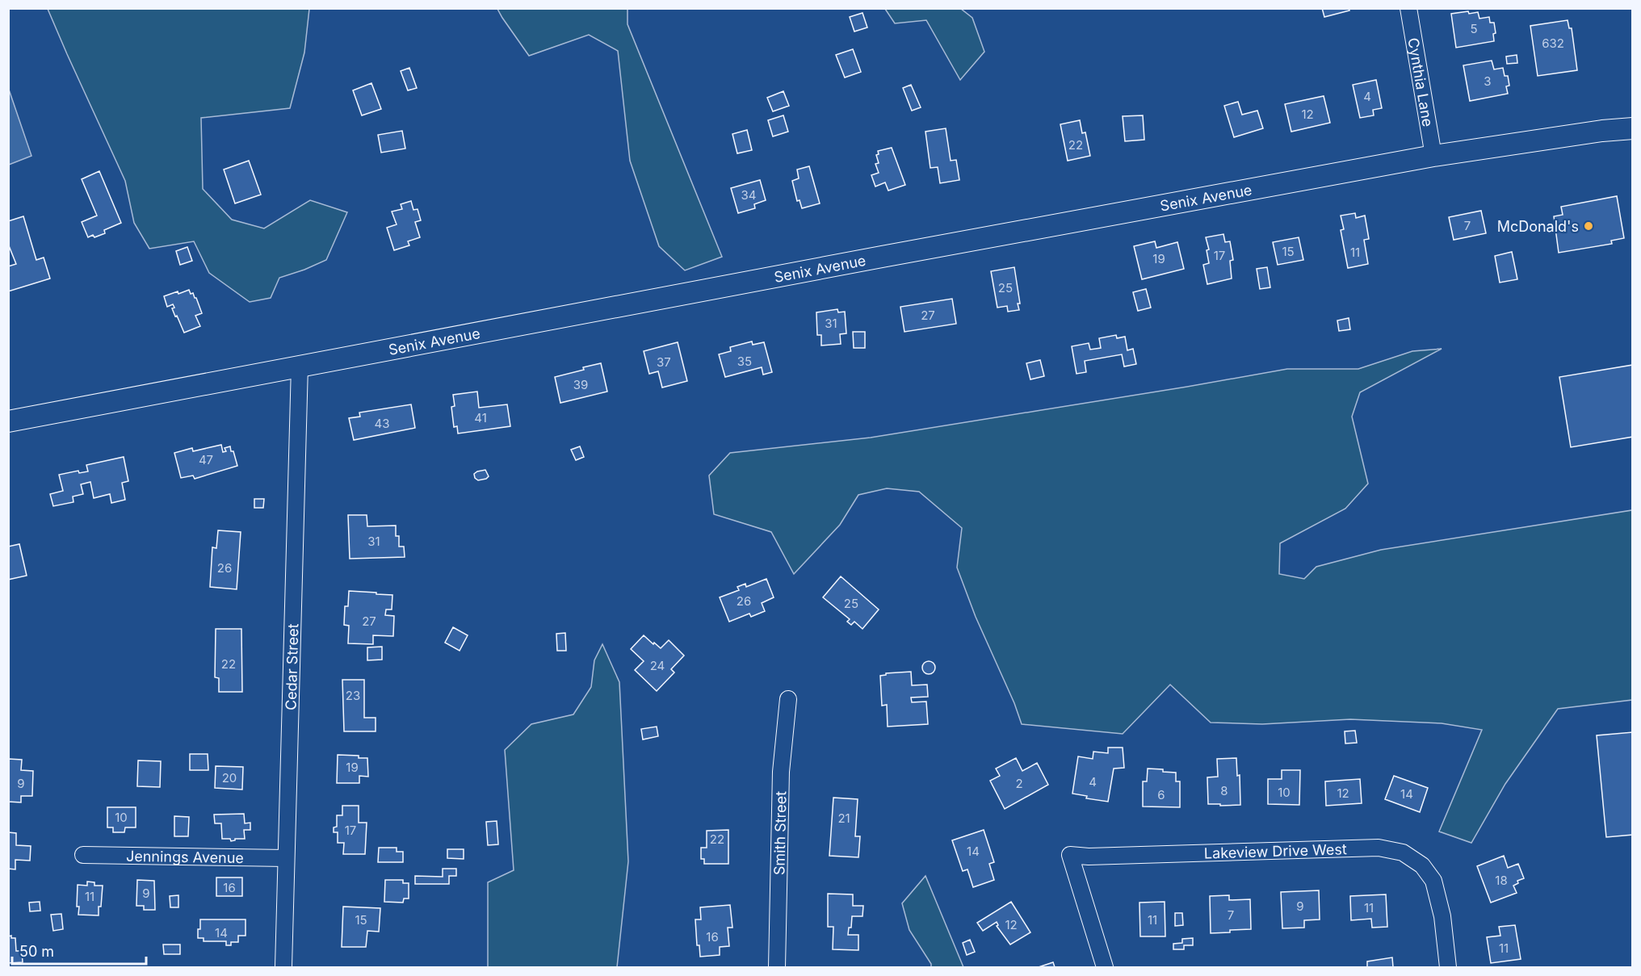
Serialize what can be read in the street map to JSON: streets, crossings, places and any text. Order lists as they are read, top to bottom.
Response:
{
  "streets": {
    "street": [
      "Cynthia Lane",
      "Senix Avenue",
      "Cedar Street",
      "Smith Street",
      "Lakeview Drive West",
      "Jennings Avenue"
    ]
  },
  "crossings": [
    ["Cynthia Lane", "Senix Avenue"],
    ["Senix Avenue", "Cedar Street"],
    ["Cedar Street", "Jennings Avenue"]
  ],
  "places": ["McDonald's"],
  "house_numbers": [
    "5",
    "632",
    "3",
    "4",
    "12",
    "22",
    "34",
    "7",
    "15",
    "11",
    "17",
    "19",
    "25",
    "27",
    "31",
    "35",
    "37",
    "39",
    "41",
    "43",
    "47",
    "31",
    "26",
    "26",
    "25",
    "27",
    "22",
    "24",
    "23",
    "19",
    "20",
    "4",
    "9",
    "2",
    "8",
    "10",
    "12",
    "14",
    "6",
    "10",
    "21",
    "17",
    "22",
    "14",
    "18",
    "16",
    "9",
    "11",
    "9",
    "11",
    "7",
    "15",
    "11",
    "12",
    "14",
    "16",
    "11"
  ],
  "scale_bar": "50 m"
}
